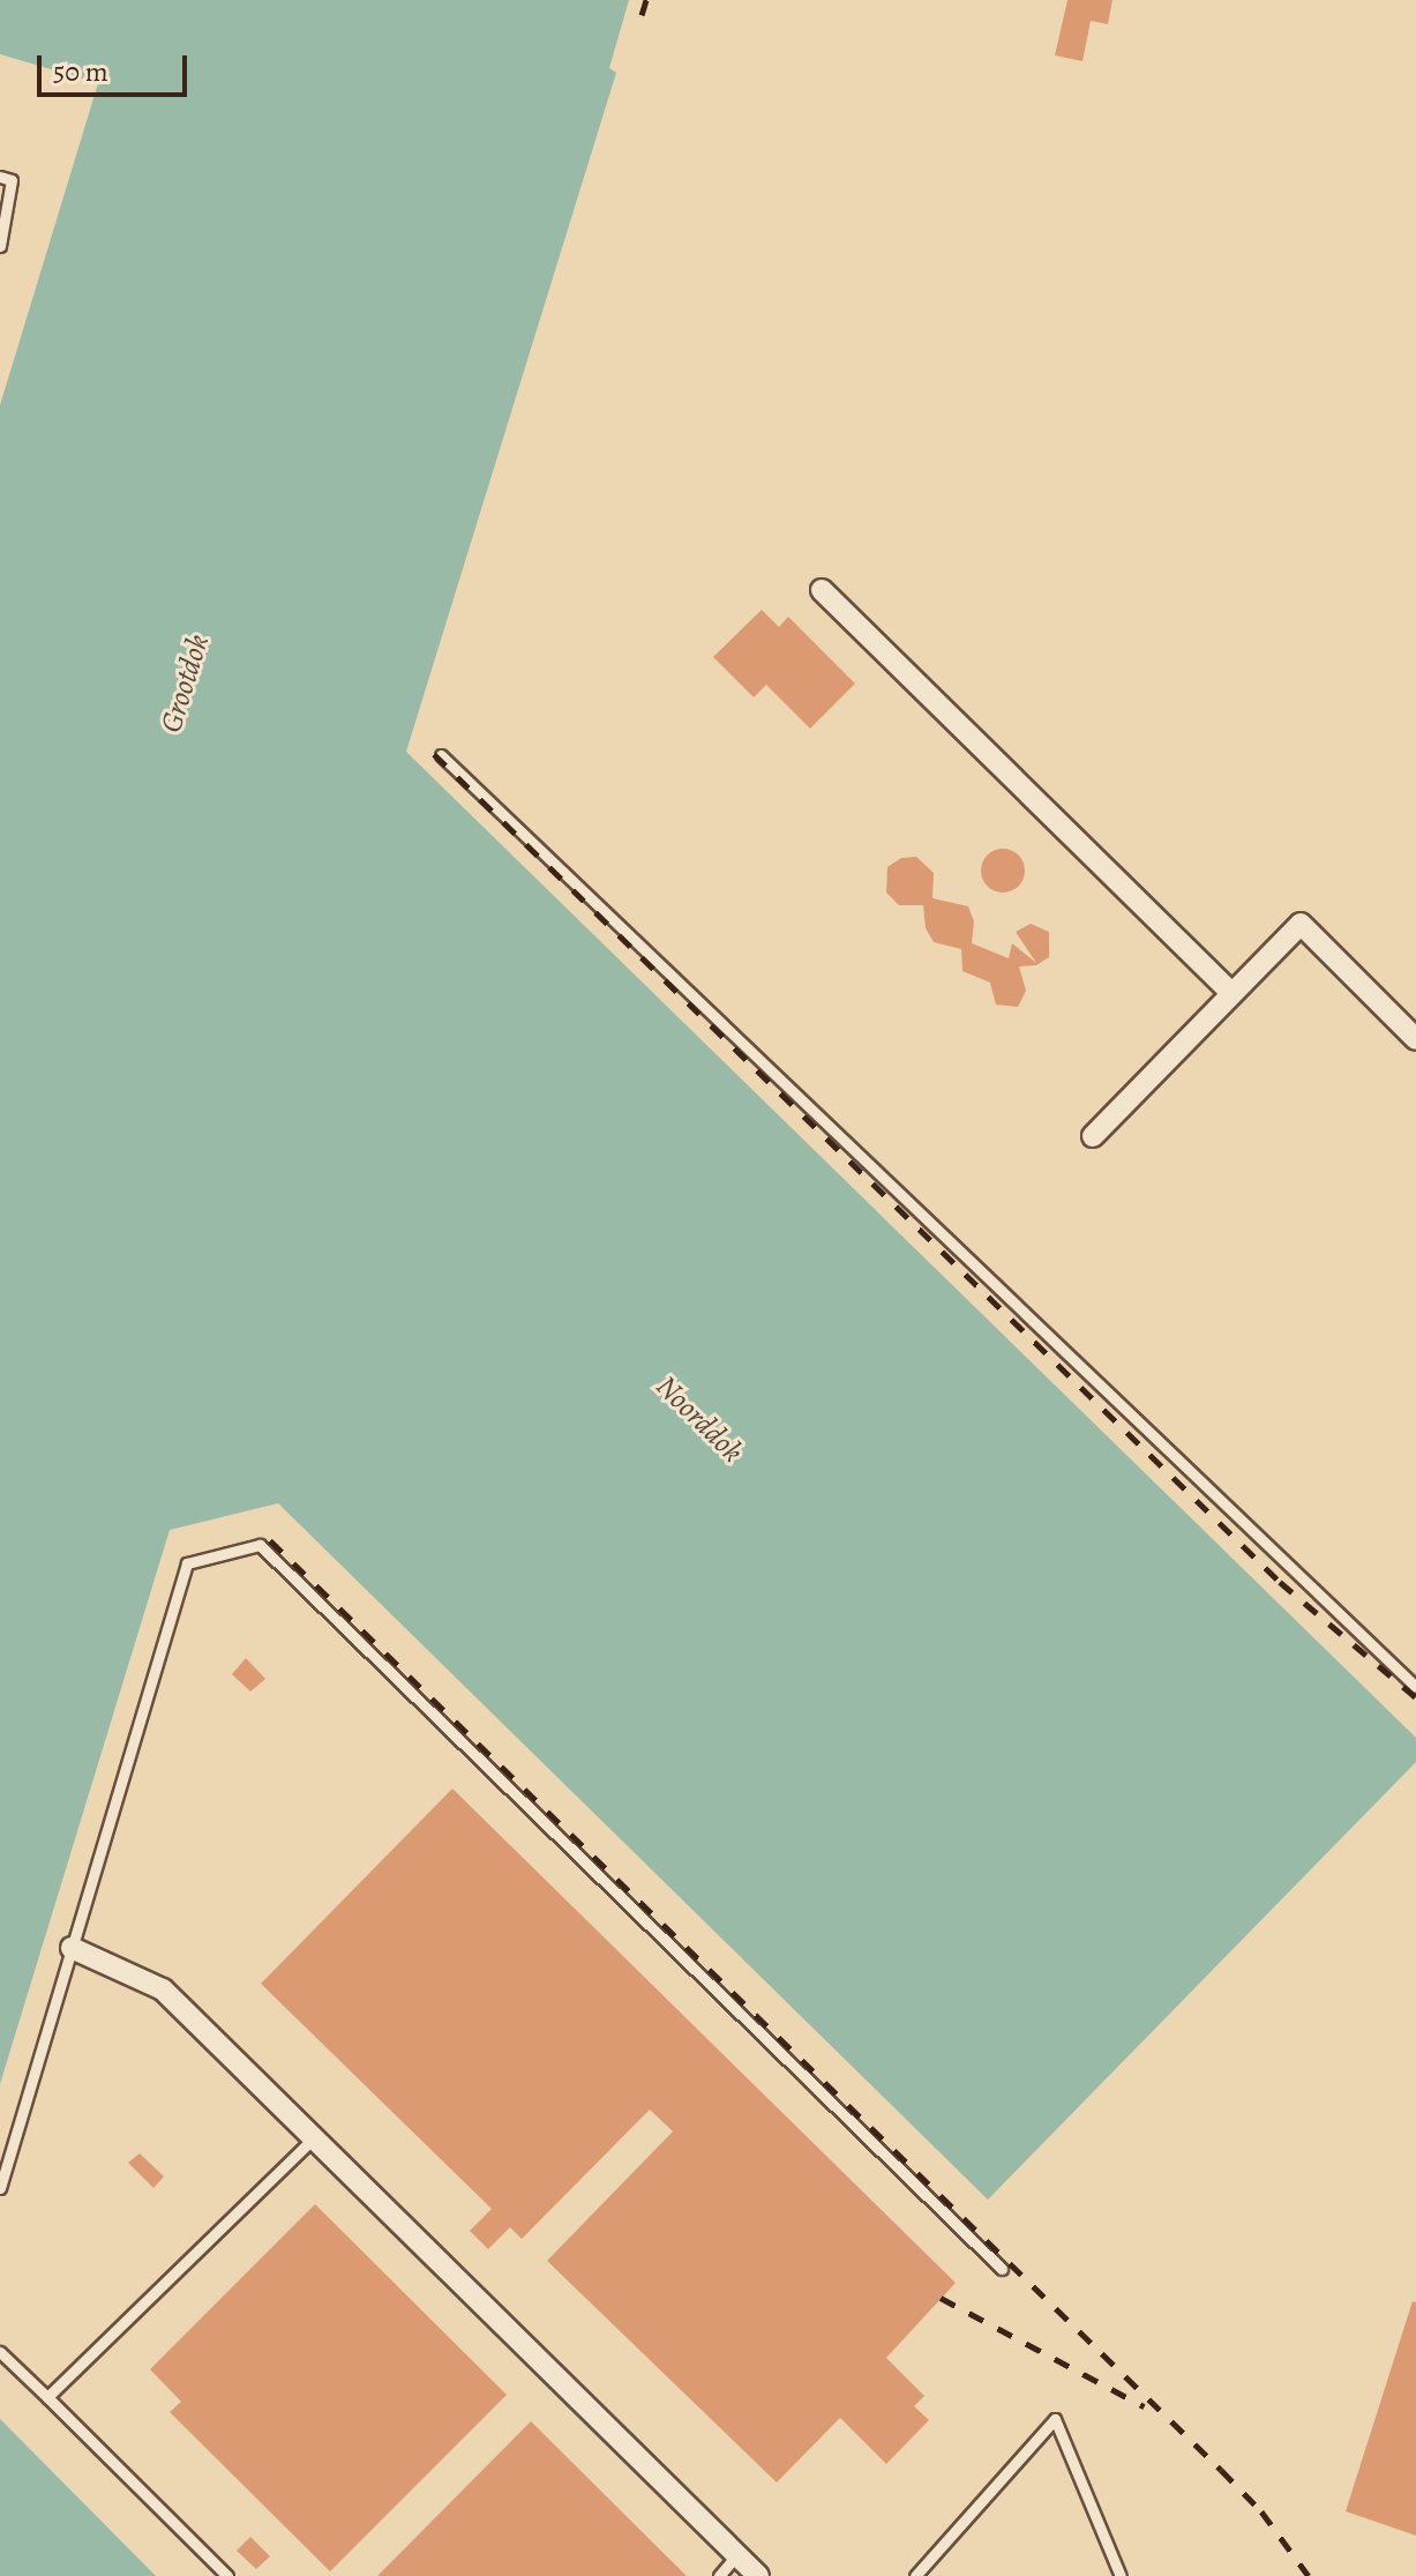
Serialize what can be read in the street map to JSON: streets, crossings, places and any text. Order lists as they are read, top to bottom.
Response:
{
  "water": ["Grootdok", "Noorddok"],
  "scale_bar": "50 m"
}
